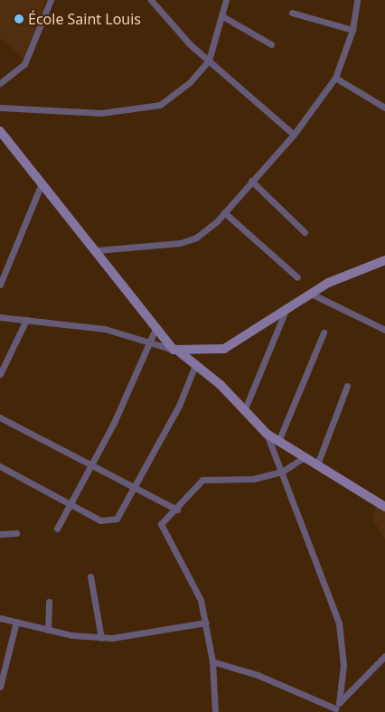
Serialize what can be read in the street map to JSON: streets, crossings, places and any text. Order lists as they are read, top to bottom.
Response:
{
  "places": ["École Saint Louis"]
}
